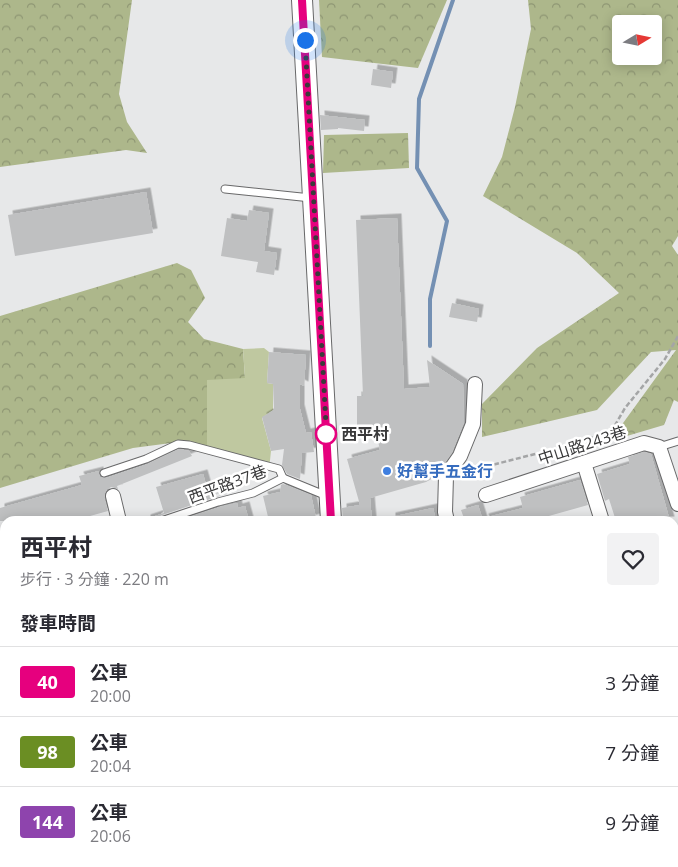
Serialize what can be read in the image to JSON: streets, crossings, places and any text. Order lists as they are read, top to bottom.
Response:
{
  "streets": {
    "street": ["中山路243巷"],
    "lane": ["西平路37巷"]
  },
  "places": ["西平村", "好幫手五金行"],
  "lines": ["bus line 40"],
  "north": "right",
  "page": {
    "heading": [
      ["西平村", "步行 · 3 分鐘 · 220 m"],
      "發車時間"
    ],
    "list": [
      {
        "mark": "40",
        "name": "公車",
        "note": "20:00",
        "value": "3 分鐘"
      },
      {
        "mark": "98",
        "name": "公車",
        "note": "20:04",
        "value": "7 分鐘"
      },
      {
        "mark": "144",
        "name": "公車",
        "note": "20:06",
        "value": "9 分鐘"
      }
    ]
  }
}
